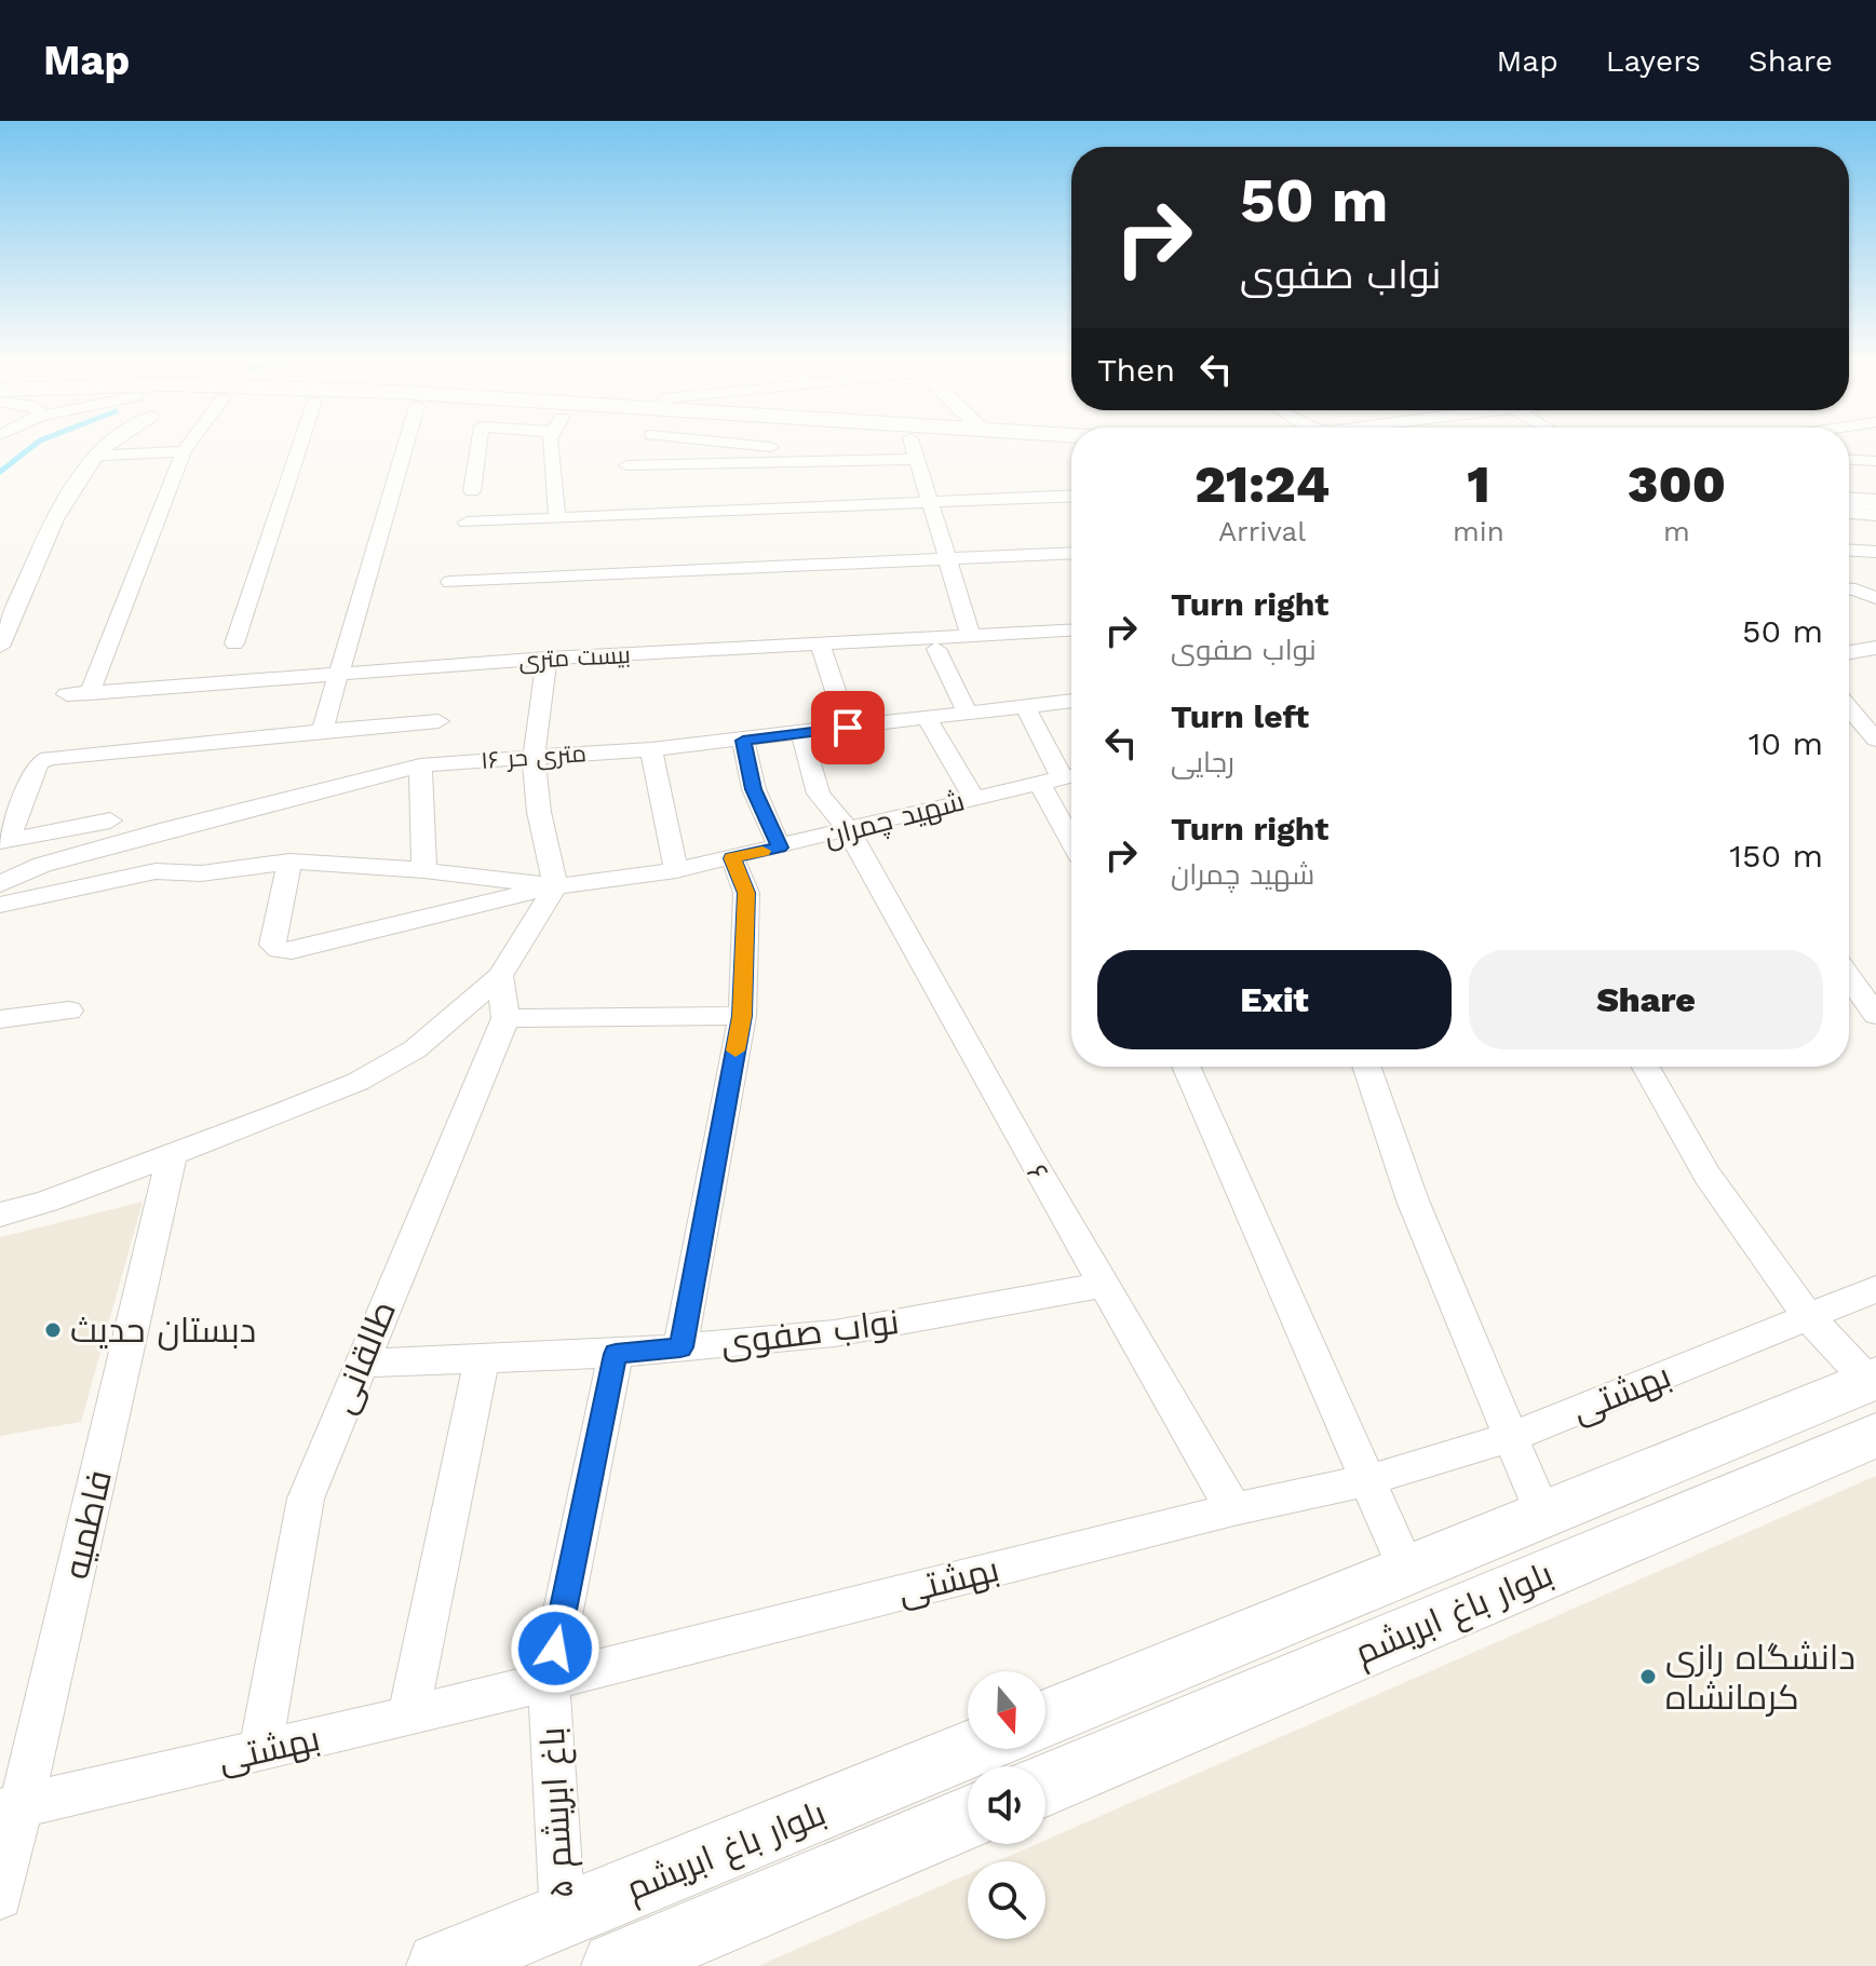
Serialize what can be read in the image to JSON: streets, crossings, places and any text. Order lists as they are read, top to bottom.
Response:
{
  "streets": {
    "main road": ["بلوار باغ ابریشم"],
    "street": [
      "بیست متری",
      "۱۶ متری حر",
      "شهید چمران",
      "۶",
      "نواب صفوی",
      "طالقانی",
      "بهشتی",
      "فاطمیه",
      "باغ ابریشم ۵"
    ]
  },
  "crossings": [
    ["۱۶ متری حر", "۶"],
    ["شهید چمران", "۶"],
    ["۶", "نواب صفوی"],
    ["۶", "بهشتی"],
    ["نواب صفوی", "طالقانی"],
    ["نواب صفوی", "باغ ابریشم ۵"],
    ["طالقانی", "بهشتی"],
    ["بهشتی", "فاطمیه"],
    ["بهشتی", "باغ ابریشم ۵"],
    ["بلوار باغ ابریشم", "باغ ابریشم ۵"]
  ],
  "places": ["دبستان حدیث", "دانشگاه رازی کرمانشاه"],
  "north": "bottom",
  "page": {
    "header": "Map",
    "nav": ["Map", "Layers", "Share"],
    "turn": ["50 m", "نواب صفوی"],
    "then": "Then",
    "eta": [
      "21:24",
      "Arrival",
      "1",
      "min",
      "300",
      "m"
    ],
    "list": [
      {
        "name": "Turn right",
        "note": "نواب صفوی",
        "value": "50 m"
      },
      {
        "name": "Turn left",
        "note": "رجایی",
        "value": "10 m"
      },
      {
        "name": "Turn right",
        "note": "شهید چمران",
        "value": "150 m"
      }
    ],
    "buttons": ["Exit", "Share"]
  }
}
